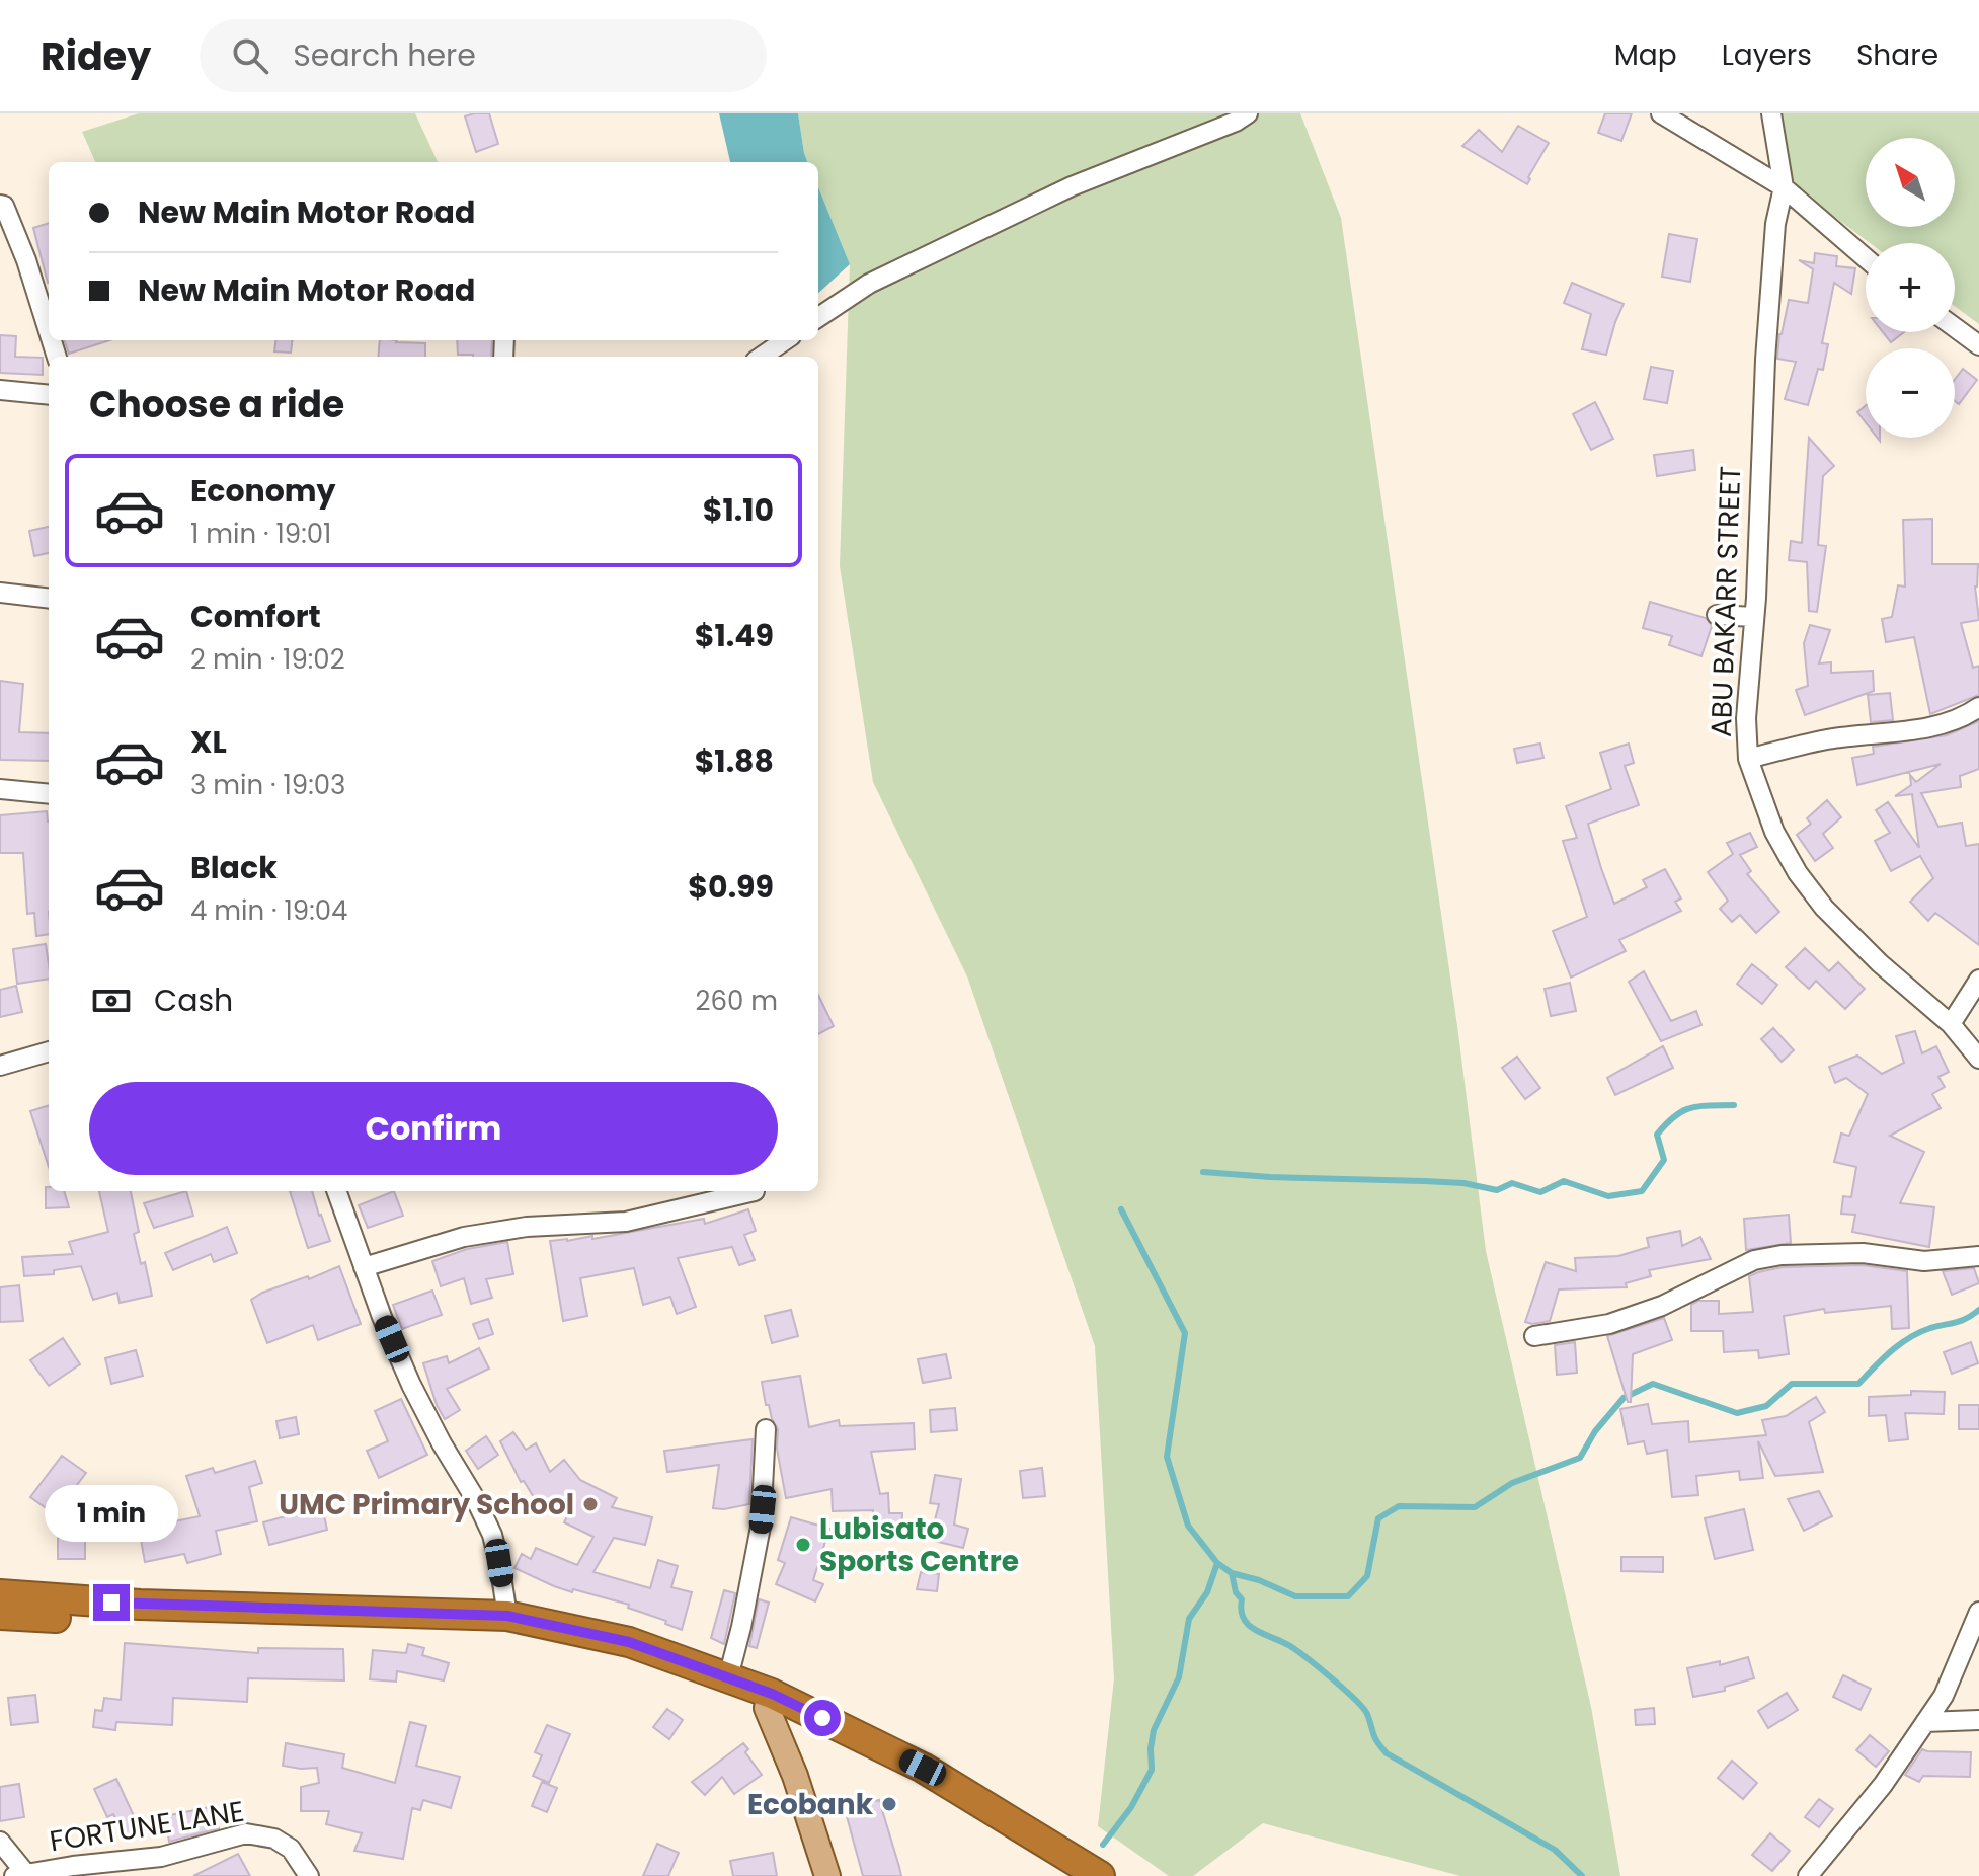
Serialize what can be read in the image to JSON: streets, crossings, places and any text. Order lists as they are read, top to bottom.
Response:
{
  "streets": {
    "street": ["ABU BAKARR STREET", "FORTUNE LANE"]
  },
  "places": ["UMC Primary School", "Lubisato Sports Centre", "Ecobank"],
  "north": "top left",
  "page": {
    "header": "Ridey",
    "search": "Search here",
    "nav": ["Map", "Layers", "Share"],
    "map_buttons": ["+", "−"],
    "banner": ["New Main Motor Road", "New Main Motor Road"],
    "heading": "Choose a ride",
    "list": [
      {
        "name": "Economy",
        "note": "1 min · 19:01",
        "value": "$1.10"
      },
      {
        "name": "Comfort",
        "note": "2 min · 19:02",
        "value": "$1.49"
      },
      {
        "name": "XL",
        "note": "3 min · 19:03",
        "value": "$1.88"
      },
      {
        "name": "Black",
        "note": "4 min · 19:04",
        "value": "$0.99"
      }
    ],
    "pay": ["Cash", "260 m"],
    "buttons": "Confirm",
    "bubble": "1 min"
  }
}
